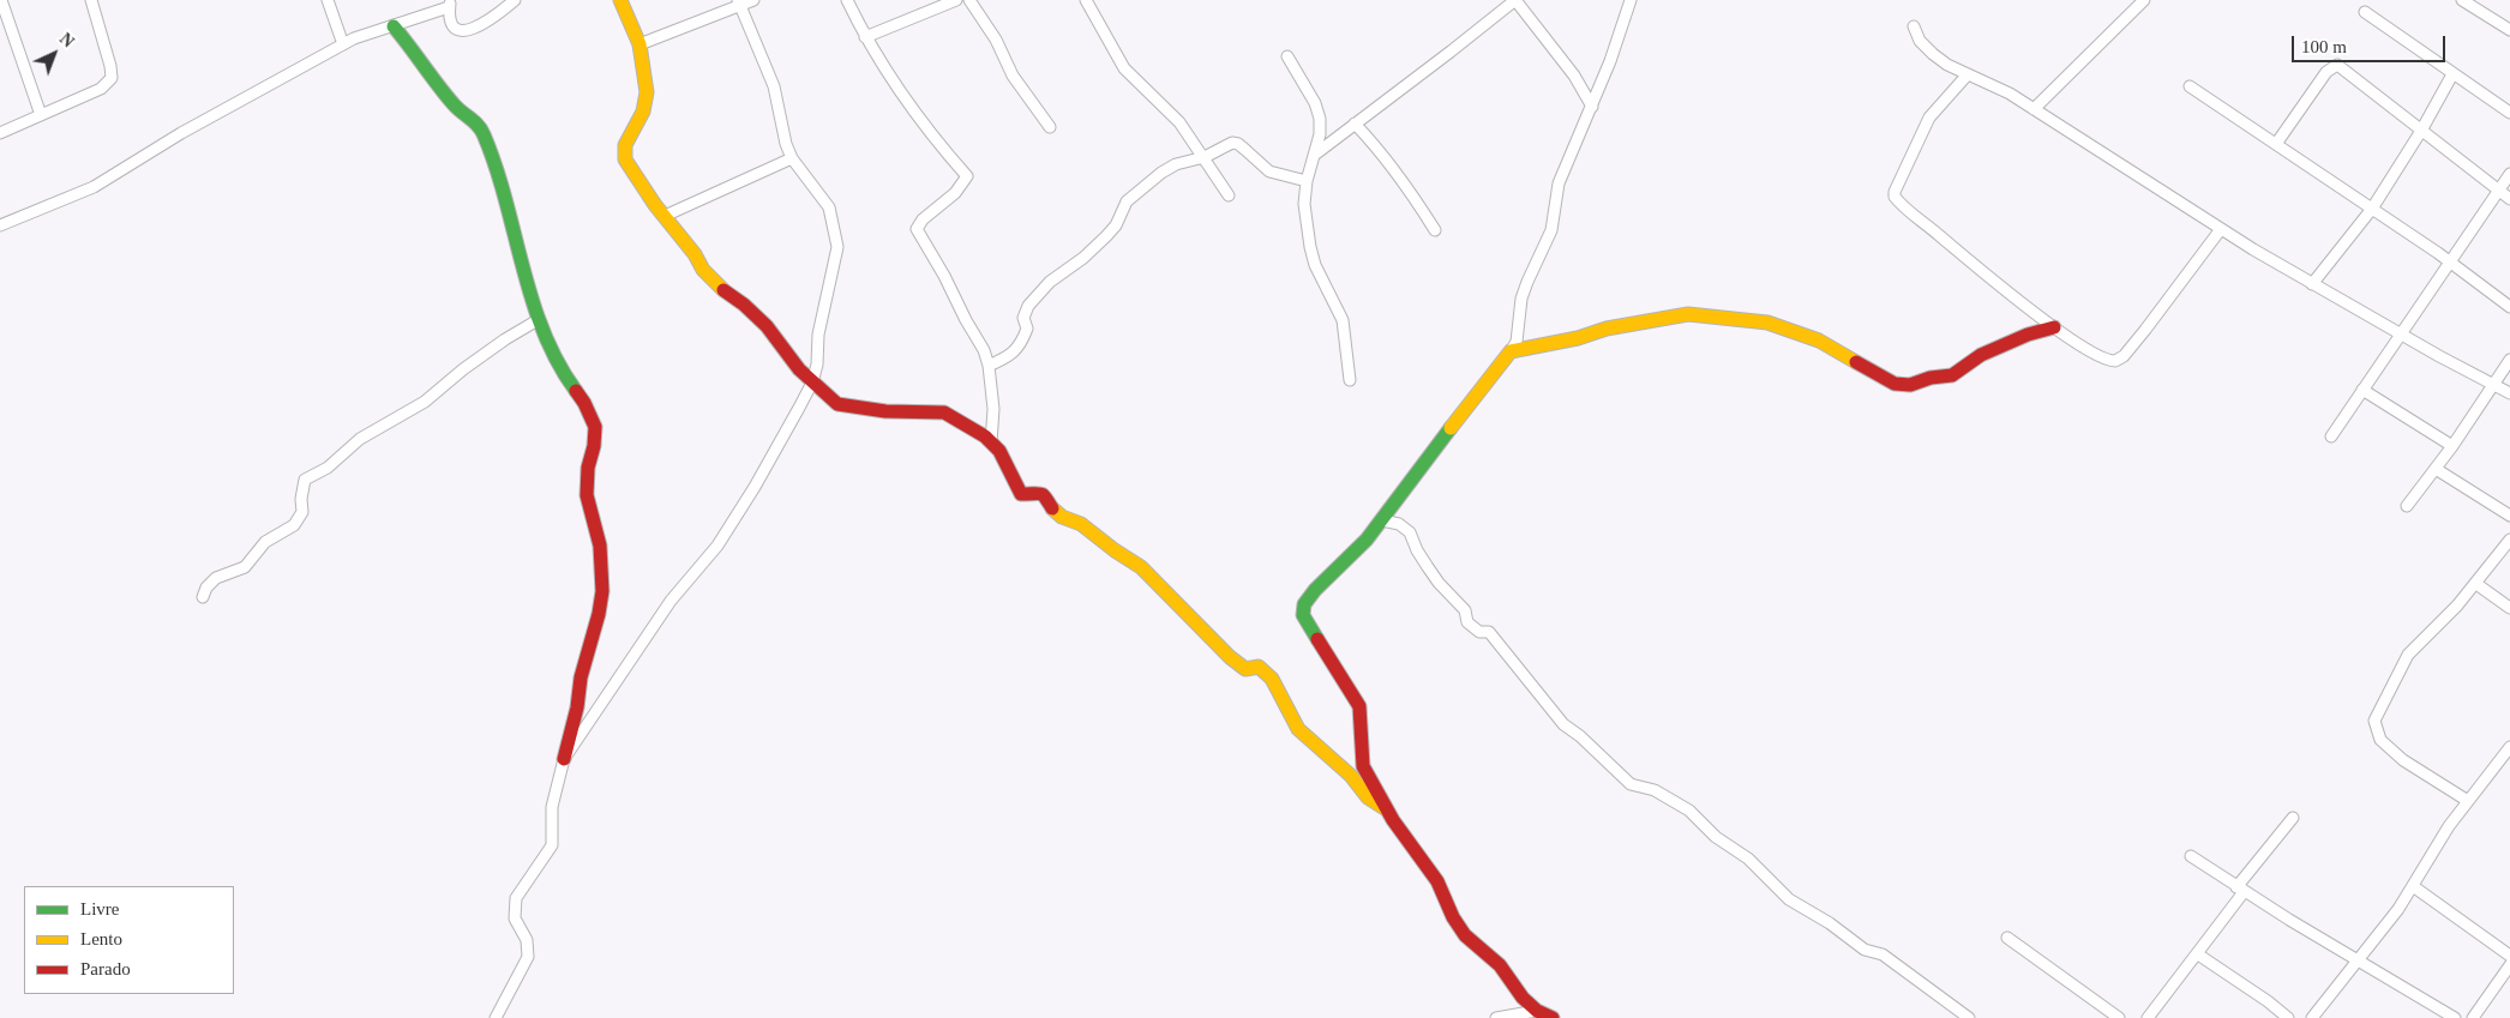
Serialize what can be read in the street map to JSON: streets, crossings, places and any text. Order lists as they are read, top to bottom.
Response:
{
  "legend": ["Livre", "Lento", "Parado"],
  "scale_bar": "100 m",
  "north": "top right"
}
